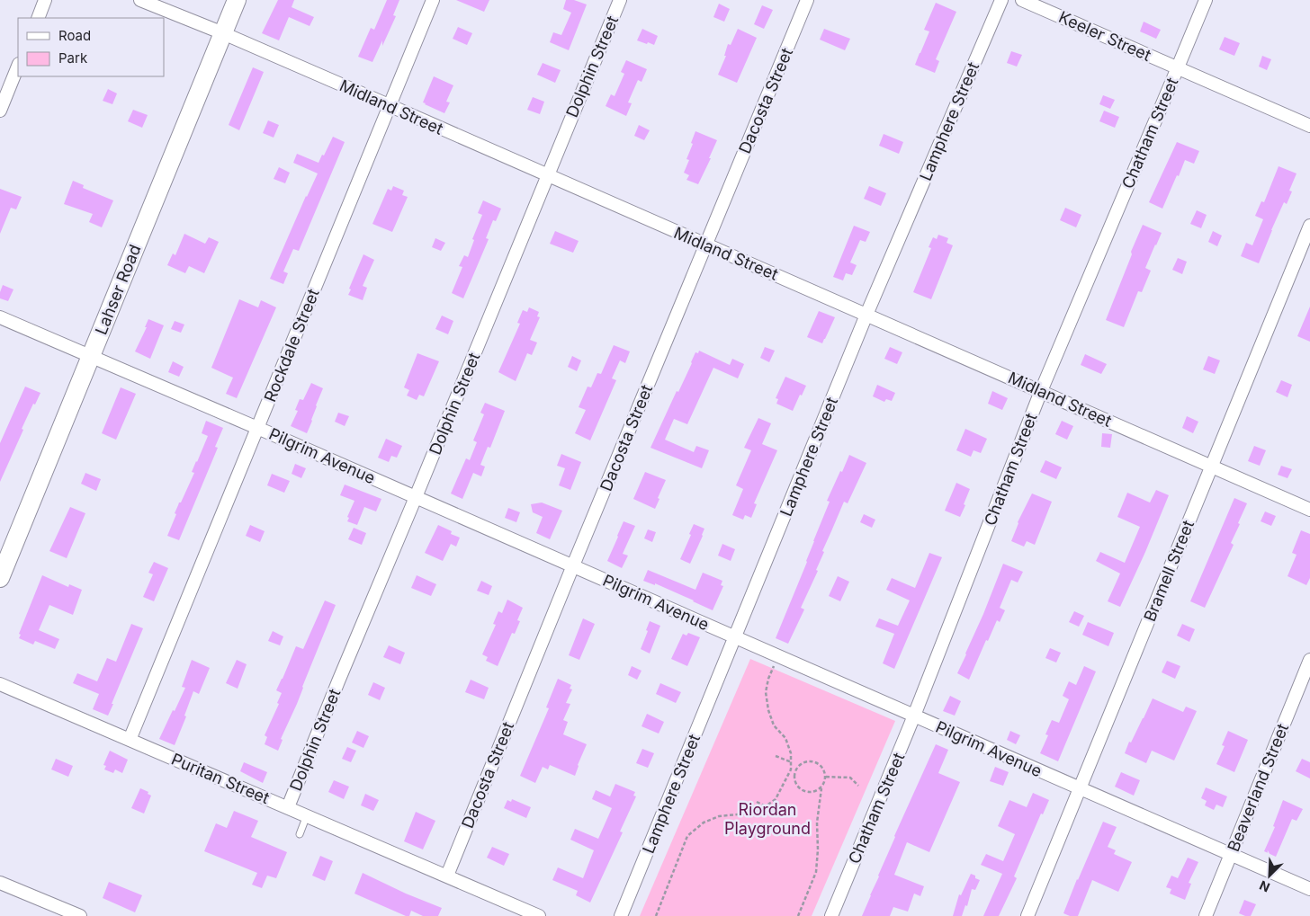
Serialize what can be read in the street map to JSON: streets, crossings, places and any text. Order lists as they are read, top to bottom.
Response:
{
  "streets": {
    "main road": ["Lahser Road"],
    "street": [
      "Keeler Street",
      "Dolphin Street",
      "Dacosta Street",
      "Midland Street",
      "Lamphere Street",
      "Chatham Street",
      "Rockdale Street",
      "Pilgrim Avenue",
      "Bramell Street",
      "Puritan Street",
      "Beaverland Street"
    ]
  },
  "crossings": [
    ["Keeler Street", "Chatham Street"],
    ["Dolphin Street", "Midland Street"],
    ["Dolphin Street", "Pilgrim Avenue"],
    ["Dolphin Street", "Puritan Street"],
    ["Dacosta Street", "Midland Street"],
    ["Dacosta Street", "Pilgrim Avenue"],
    ["Dacosta Street", "Puritan Street"],
    ["Midland Street", "Lamphere Street"],
    ["Midland Street", "Chatham Street"],
    ["Midland Street", "Lahser Road"],
    ["Midland Street", "Rockdale Street"],
    ["Midland Street", "Bramell Street"],
    ["Lamphere Street", "Pilgrim Avenue"],
    ["Chatham Street", "Pilgrim Avenue"],
    ["Lahser Road", "Pilgrim Avenue"],
    ["Rockdale Street", "Pilgrim Avenue"],
    ["Rockdale Street", "Puritan Street"],
    ["Pilgrim Avenue", "Bramell Street"],
    ["Pilgrim Avenue", "Beaverland Street"]
  ],
  "parks": ["Riordan Playground"],
  "legend": ["Road", "Park"],
  "north": "bottom left"
}
